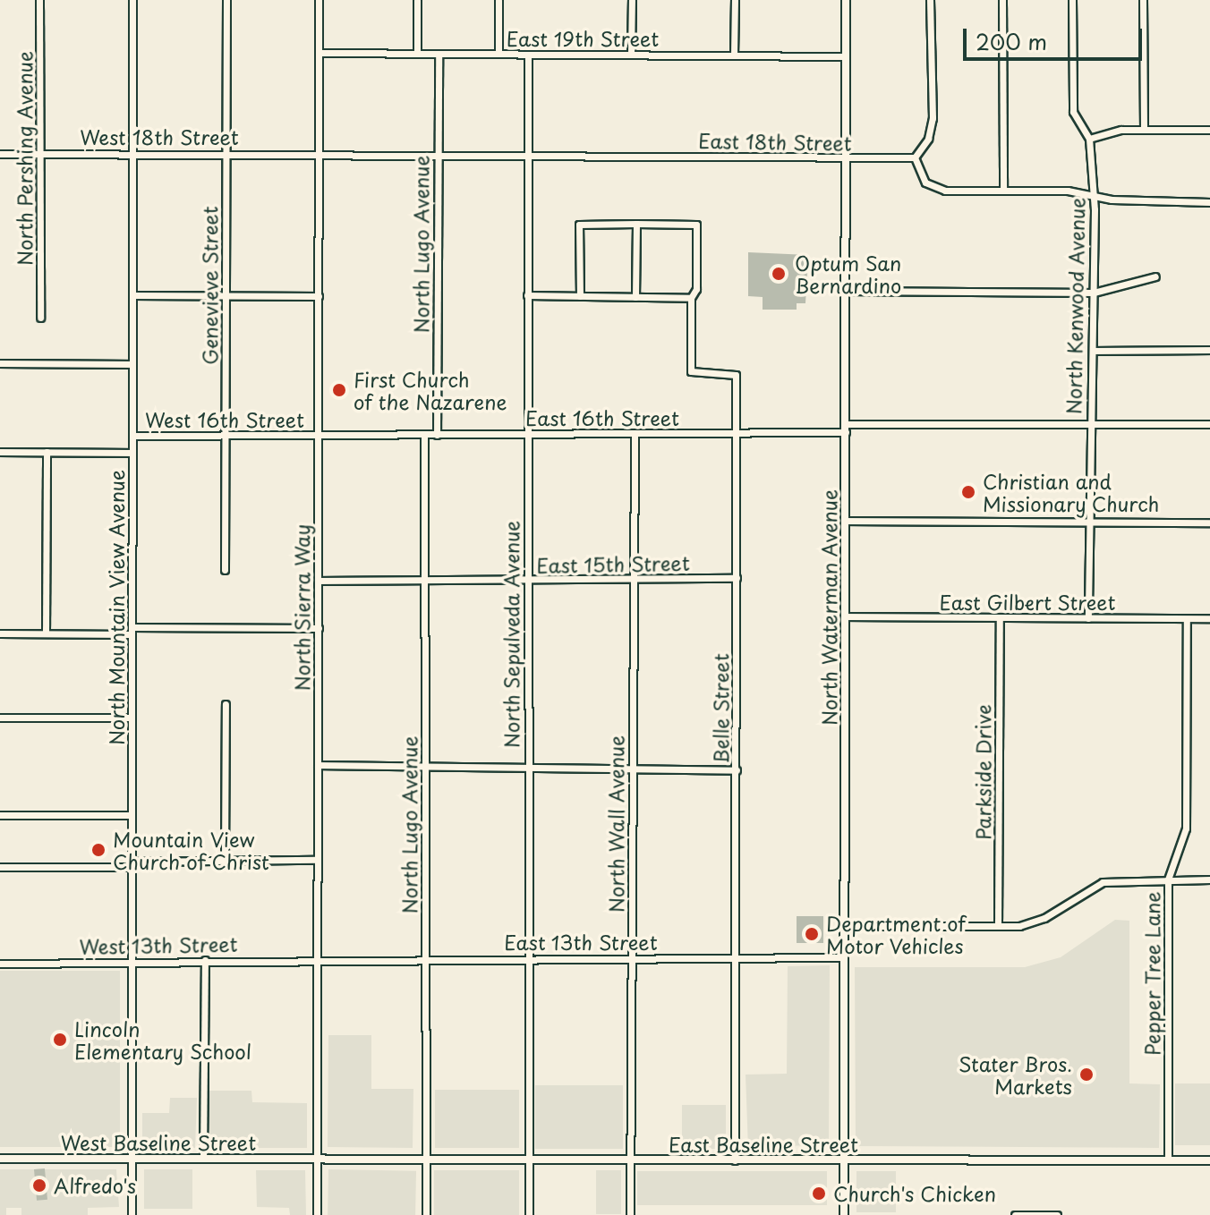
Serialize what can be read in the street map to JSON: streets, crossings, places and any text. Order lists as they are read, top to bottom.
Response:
{
  "streets": {
    "main road": ["North Waterman Avenue", "West Baseline Street", "East Baseline Street"],
    "street": [
      "East 19th Street",
      "West 18th Street",
      "East 18th Street",
      "North Pershing Avenue",
      "North Lugo Avenue",
      "Genevieve Street",
      "North Kenwood Avenue",
      "East 16th Street",
      "West 16th Street",
      "East 15th Street",
      "East Gilbert Street",
      "North Mountain View Avenue",
      "North Sierra Way",
      "North Sepulveda Avenue",
      "Belle Street",
      "Parkside Drive",
      "North Wall Avenue",
      "East 13th Street",
      "West 13th Street",
      "Pepper Tree Lane"
    ]
  },
  "crossings": [
    ["East 19th Street", "North Lugo Avenue"],
    ["East 19th Street", "North Sierra Way"],
    ["East 19th Street", "North Waterman Avenue"],
    ["East 19th Street", "North Sepulveda Avenue"],
    ["West 18th Street", "East 18th Street"],
    ["West 18th Street", "North Pershing Avenue"],
    ["West 18th Street", "Genevieve Street"],
    ["West 18th Street", "North Mountain View Avenue"],
    ["West 18th Street", "North Sierra Way"],
    ["East 18th Street", "North Lugo Avenue"],
    ["East 18th Street", "North Sierra Way"],
    ["East 18th Street", "North Waterman Avenue"],
    ["East 18th Street", "North Sepulveda Avenue"],
    ["North Lugo Avenue", "East 16th Street"],
    ["North Lugo Avenue", "East 15th Street"],
    ["North Lugo Avenue", "East 13th Street"],
    ["North Lugo Avenue", "East Baseline Street"],
    ["Genevieve Street", "West 16th Street"],
    ["North Kenwood Avenue", "East 16th Street"],
    ["North Kenwood Avenue", "East Gilbert Street"],
    ["East 16th Street", "West 16th Street"],
    ["East 16th Street", "North Sierra Way"],
    ["East 16th Street", "North Waterman Avenue"],
    ["East 16th Street", "North Sepulveda Avenue"],
    ["East 16th Street", "Belle Street"],
    ["East 16th Street", "North Wall Avenue"],
    ["West 16th Street", "North Mountain View Avenue"],
    ["West 16th Street", "North Sierra Way"],
    ["East 15th Street", "North Sierra Way"],
    ["East 15th Street", "North Sepulveda Avenue"],
    ["East 15th Street", "Belle Street"],
    ["East 15th Street", "North Wall Avenue"],
    ["East Gilbert Street", "North Waterman Avenue"],
    ["East Gilbert Street", "Parkside Drive"],
    ["East Gilbert Street", "Pepper Tree Lane"],
    ["North Mountain View Avenue", "West 13th Street"],
    ["North Mountain View Avenue", "West Baseline Street"],
    ["North Sierra Way", "East 13th Street"],
    ["North Sierra Way", "West 13th Street"],
    ["North Sierra Way", "West Baseline Street"],
    ["North Sierra Way", "East Baseline Street"],
    ["North Waterman Avenue", "East 13th Street"],
    ["North Waterman Avenue", "East Baseline Street"],
    ["North Sepulveda Avenue", "East 13th Street"],
    ["North Sepulveda Avenue", "East Baseline Street"],
    ["Belle Street", "East 13th Street"],
    ["Belle Street", "East Baseline Street"],
    ["North Wall Avenue", "East 13th Street"],
    ["North Wall Avenue", "East Baseline Street"],
    ["East 13th Street", "West 13th Street"],
    ["Pepper Tree Lane", "East Baseline Street"],
    ["West Baseline Street", "East Baseline Street"]
  ],
  "places": [
    "Optum San Bernardino",
    "First Church of the Nazarene",
    "Christian and Missionary Church",
    "Mountain View Church of Christ",
    "Department of Motor Vehicles",
    "Lincoln Elementary School",
    "Stater Bros. Markets",
    "Alfredo's",
    "Church's Chicken"
  ],
  "scale_bar": "200 m"
}
